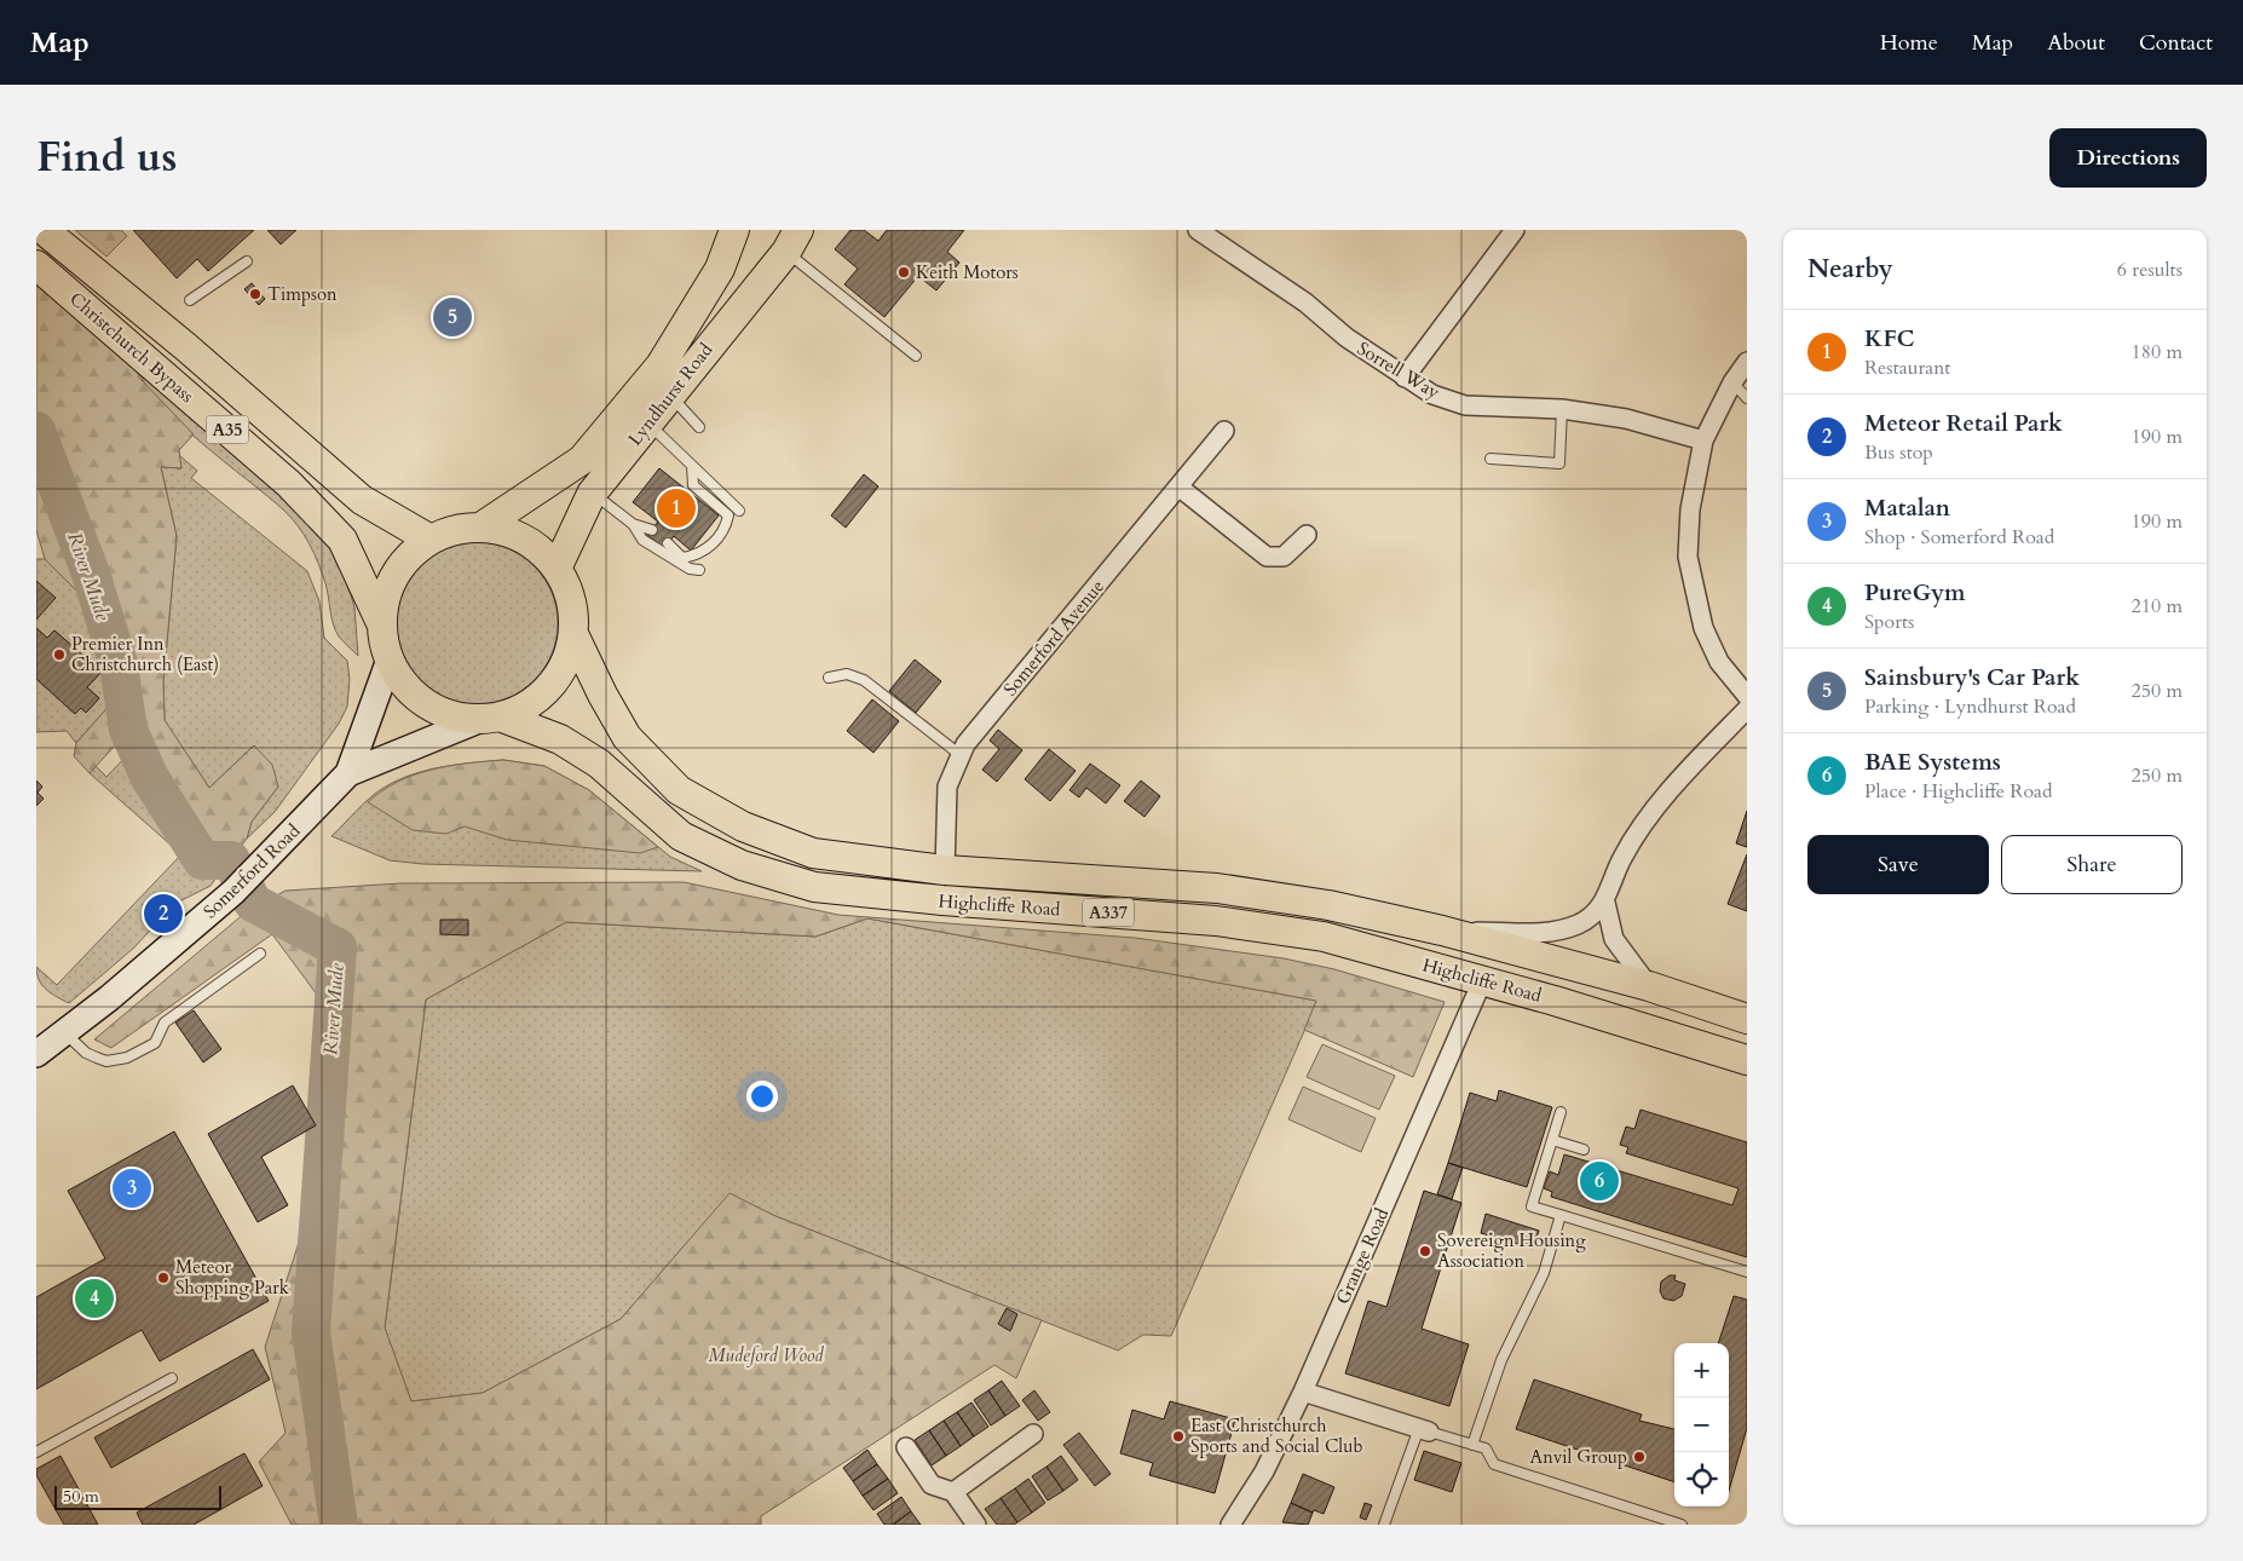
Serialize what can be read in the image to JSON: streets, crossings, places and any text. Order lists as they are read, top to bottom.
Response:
{
  "streets": {
    "main road": [
      "Christchurch Bypass",
      "Lyndhurst Road",
      "A35",
      "Somerford Road",
      "Highcliffe Road",
      "A337"
    ],
    "street": ["Sorrell Way", "Somerford Avenue", "Grange Road"]
  },
  "crossings": [
    ["Christchurch Bypass", "Lyndhurst Road"],
    ["Christchurch Bypass", "Somerford Road"],
    ["Christchurch Bypass", "Highcliffe Road"],
    ["Lyndhurst Road", "Somerford Road"],
    ["Lyndhurst Road", "Highcliffe Road"],
    ["Somerford Avenue", "Highcliffe Road"],
    ["Somerford Road", "Highcliffe Road"],
    ["Highcliffe Road", "Grange Road"]
  ],
  "water": ["River Mude"],
  "parks": ["Mudeford Wood"],
  "places": [
    "Keith Motors",
    "Timpson",
    "Premier Inn Christchurch (East)",
    "Sovereign Housing Association",
    "Meteor Shopping Park",
    "East Christchurch Sports and Social Club",
    "Anvil Group"
  ],
  "scale_bar": "50 m",
  "page": {
    "header": "Map",
    "nav": [
      "Home",
      "Map",
      "About",
      "Contact"
    ],
    "title": "Find us",
    "buttons": [
      "Directions",
      ["Save", "Share"]
    ],
    "heading": ["Nearby", "6 results"],
    "pins": [
      "5",
      "1",
      "2",
      "6",
      "3",
      "4"
    ],
    "list": [
      {
        "mark": "1",
        "name": "KFC",
        "note": "Restaurant",
        "value": "180 m"
      },
      {
        "mark": "2",
        "name": "Meteor Retail Park",
        "note": "Bus stop",
        "value": "190 m"
      },
      {
        "mark": "3",
        "name": "Matalan",
        "note": "Shop · Somerford Road",
        "value": "190 m"
      },
      {
        "mark": "4",
        "name": "PureGym",
        "note": "Sports",
        "value": "210 m"
      },
      {
        "mark": "5",
        "name": "Sainsbury's Car Park",
        "note": "Parking · Lyndhurst Road",
        "value": "250 m"
      },
      {
        "mark": "6",
        "name": "BAE Systems",
        "note": "Place · Highcliffe Road",
        "value": "250 m"
      }
    ],
    "map_buttons": ["+", "−"],
    "scale": "50 m"
  }
}
